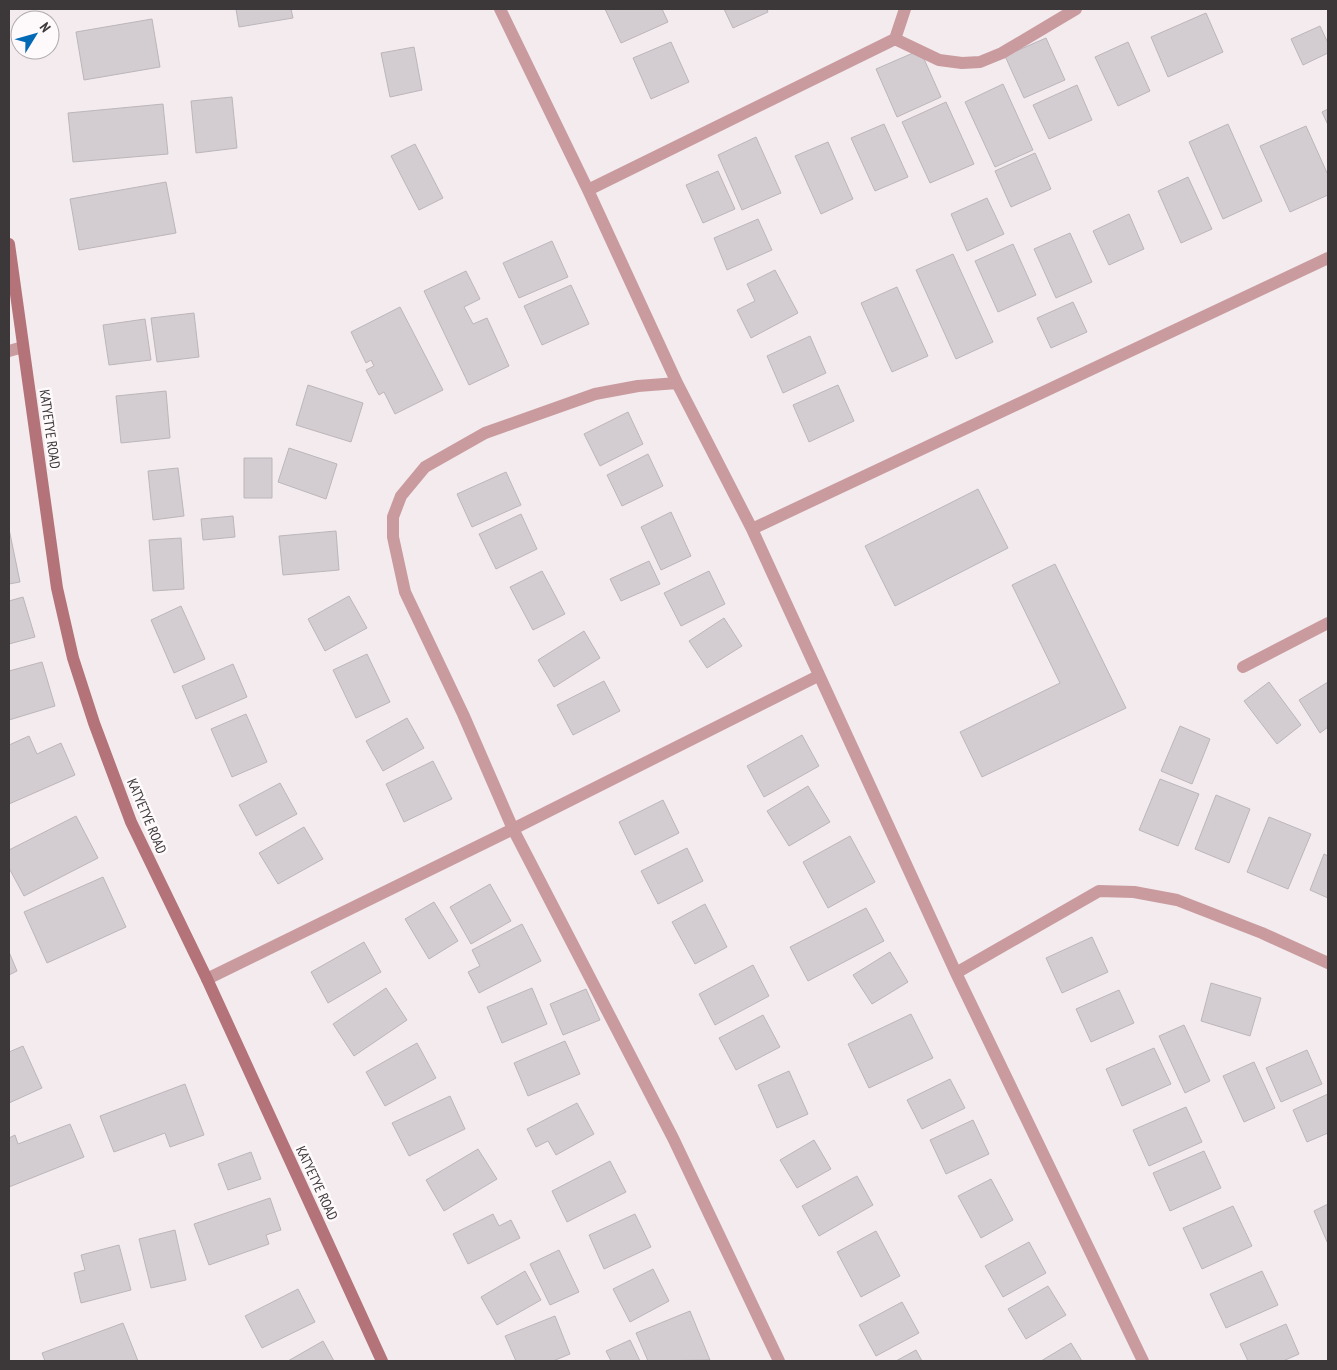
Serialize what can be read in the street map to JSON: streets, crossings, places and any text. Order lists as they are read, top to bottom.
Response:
{
  "streets": {
    "street": ["KATYETYE ROAD"]
  },
  "north": "top right"
}
